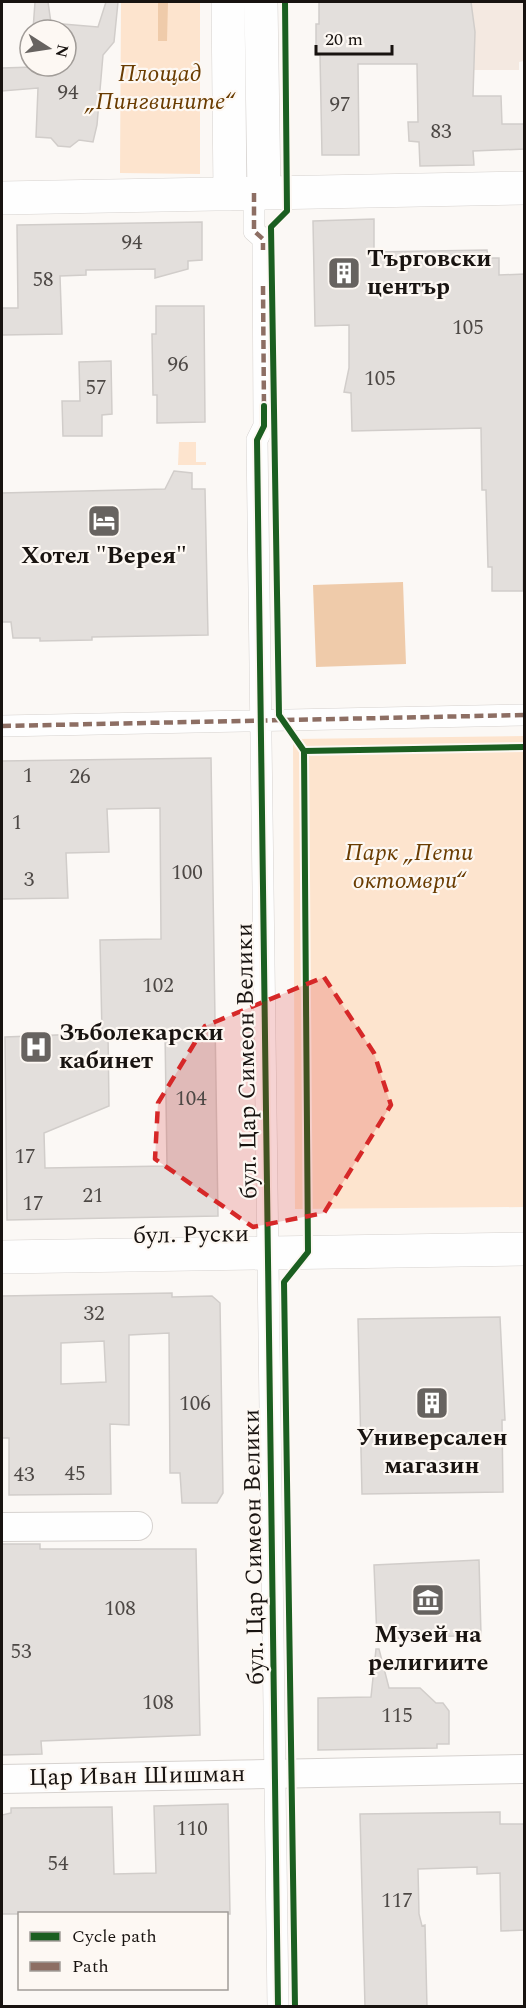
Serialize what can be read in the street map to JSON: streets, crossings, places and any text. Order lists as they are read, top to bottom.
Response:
{
  "streets": {
    "street": ["бул. Цар Симеон Велики", "бул. Руски", "Цар Иван Шишман"]
  },
  "crossings": [
    ["бул. Цар Симеон Велики", "бул. Руски"],
    ["бул. Цар Симеон Велики", "Цар Иван Шишман"]
  ],
  "parks": ["Площад „Пингвините“", "Парк „Пети октомври“"],
  "places": {
    "building": ["Търговски център", "Универсален магазин"],
    "hotel": ["Хотел \"Верея\""],
    "hospital": ["Зъболекарски кабинет"],
    "museum": ["Музей на религиите"]
  },
  "house_numbers": [
    "94",
    "97",
    "83",
    "94",
    "58",
    "105",
    "96",
    "105",
    "57",
    "1",
    "26",
    "1",
    "100",
    "3",
    "102",
    "104",
    "17",
    "21",
    "17",
    "32",
    "106",
    "45",
    "43",
    "108",
    "53",
    "108",
    "115",
    "110",
    "54",
    "117"
  ],
  "legend": ["Cycle path", "Path"],
  "scale_bar": "20 m",
  "north": "right"
}
